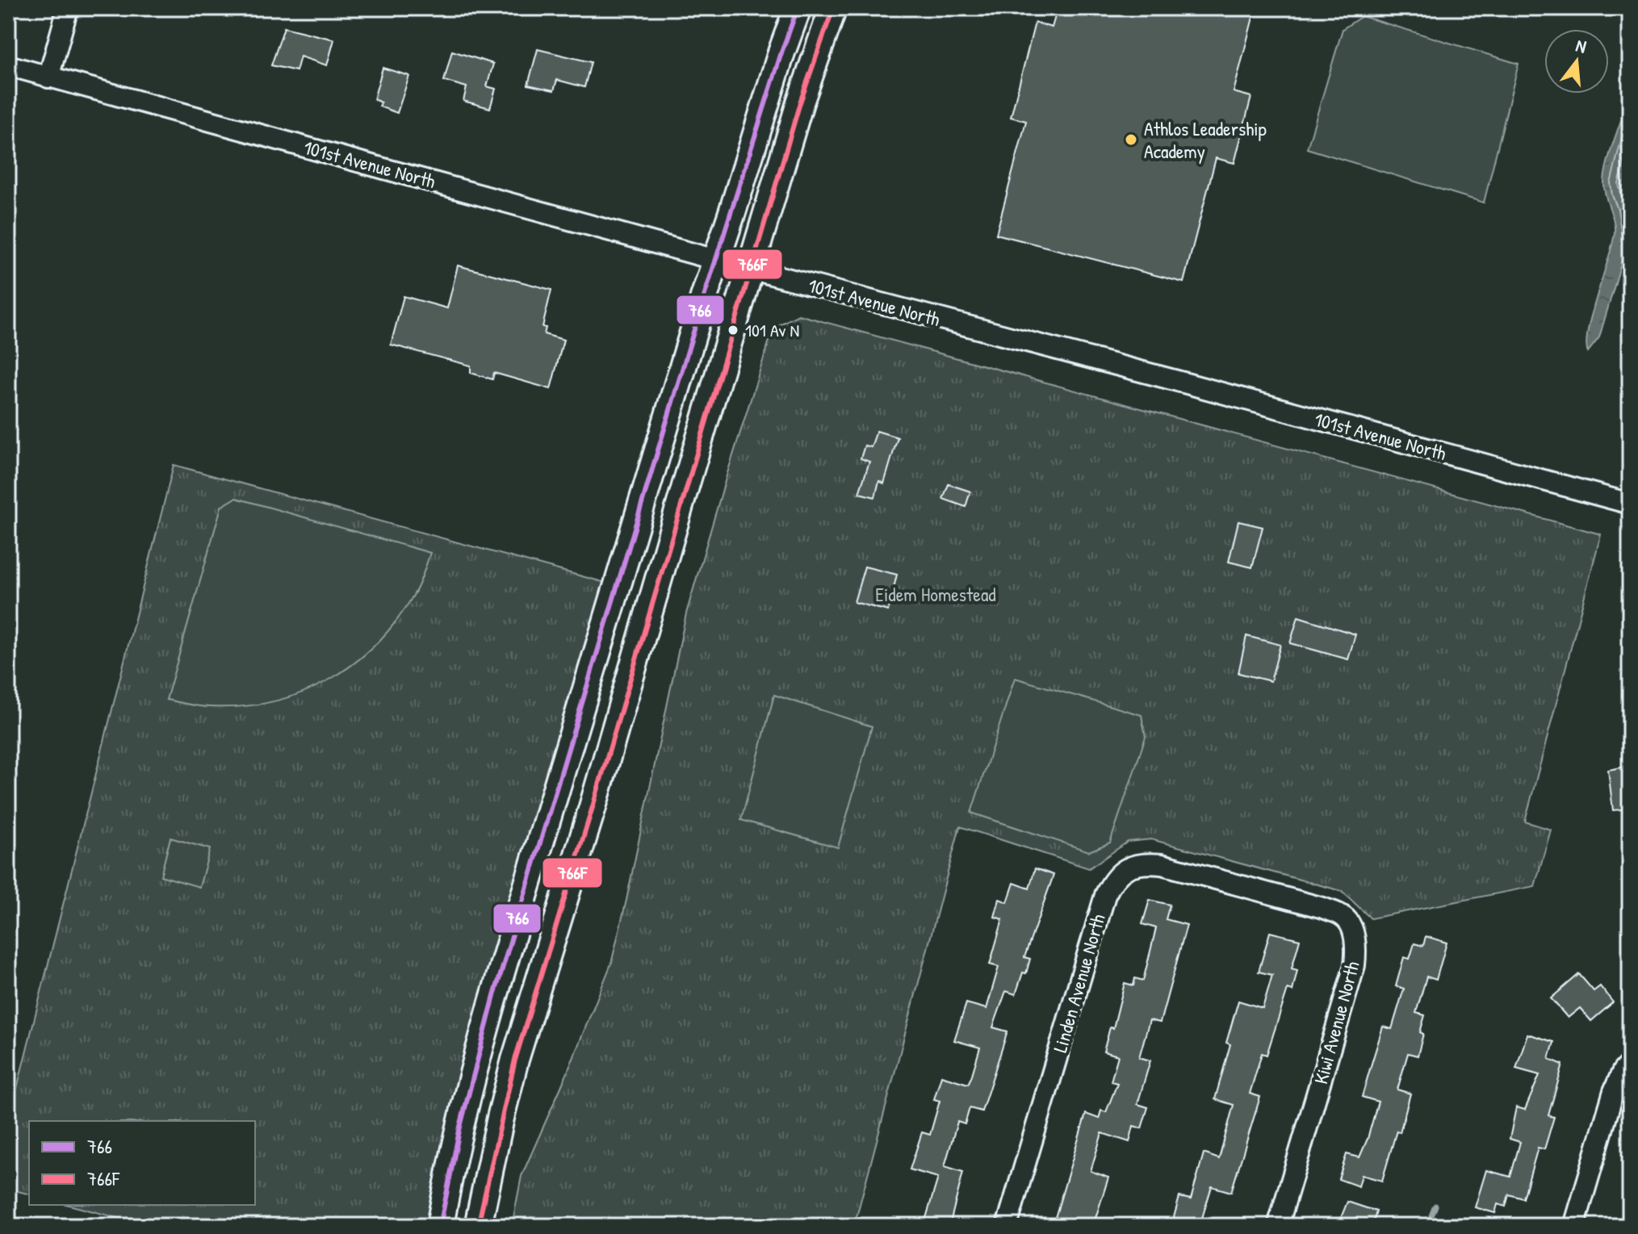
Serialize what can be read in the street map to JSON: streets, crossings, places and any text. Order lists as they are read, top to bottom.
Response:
{
  "streets": {
    "street": ["101st Avenue North", "Linden Avenue North", "Kiwi Avenue North"]
  },
  "crossings": [
    ["Linden Avenue North", "Kiwi Avenue North"]
  ],
  "parks": ["Eidem Homestead"],
  "places": ["Athlos Leadership Academy", "101 Av N"],
  "lines": ["transit line 766", "transit line 766F"],
  "legend": ["766", "766F"],
  "north": "top"
}
